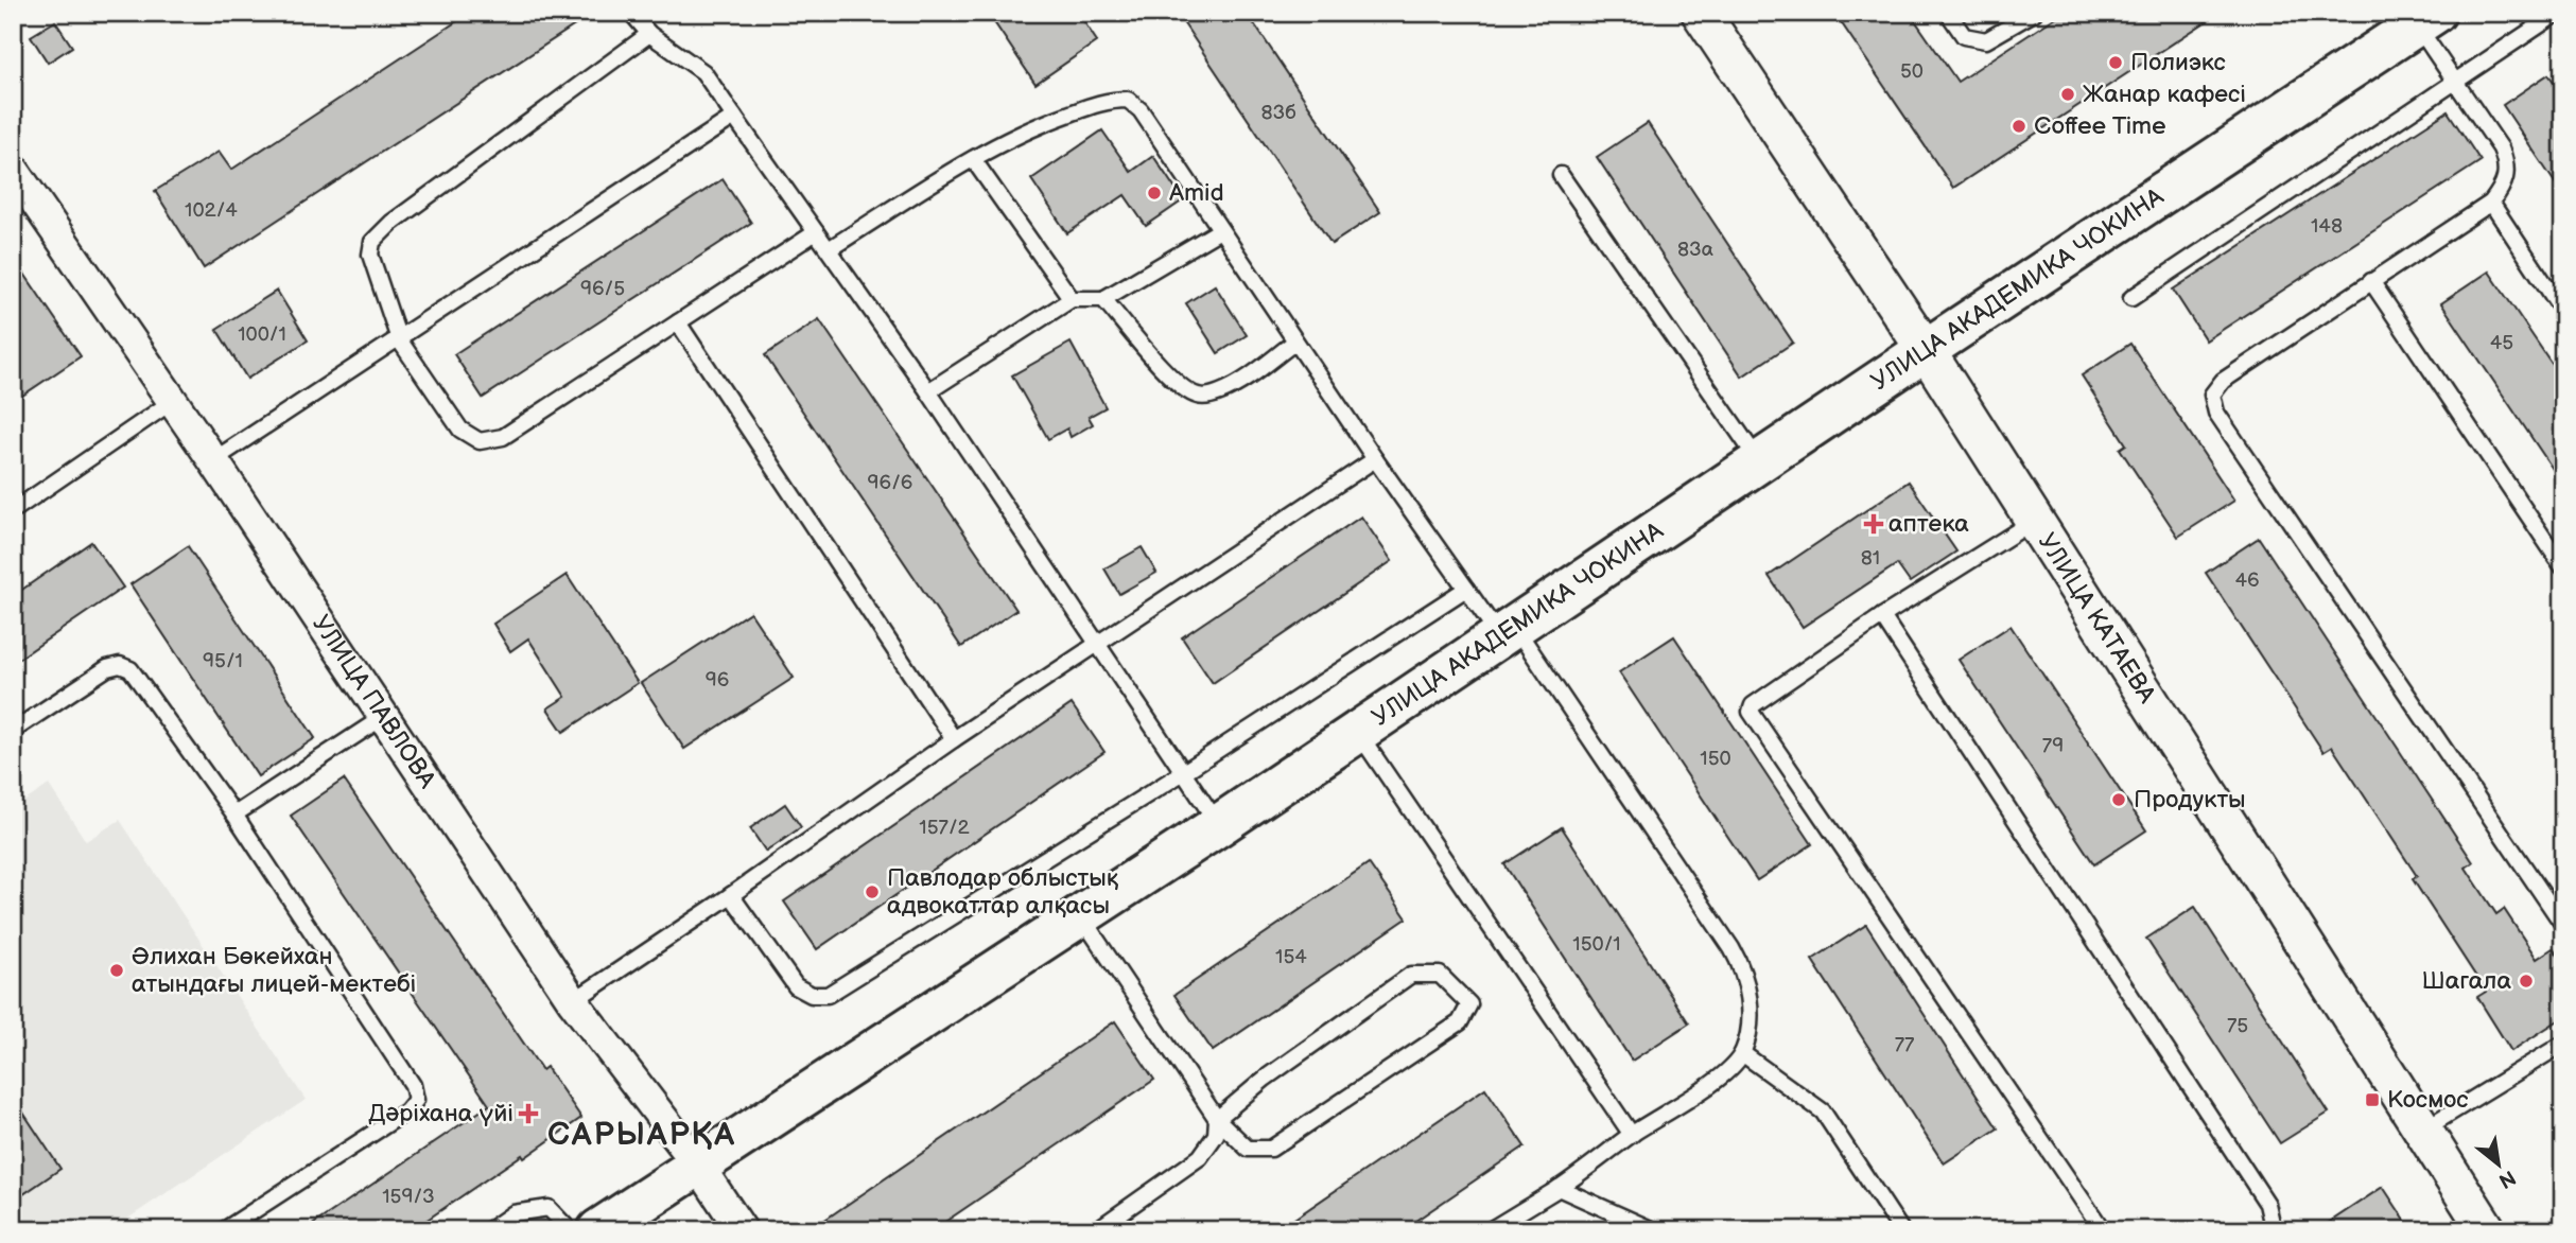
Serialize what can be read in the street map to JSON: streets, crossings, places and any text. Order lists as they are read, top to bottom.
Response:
{
  "streets": {
    "main road": ["УЛИЦА АКАДЕМИКА ЧОКИНА"],
    "street": ["УЛИЦА КАТАЕВА", "УЛИЦА ПАВЛОВА"]
  },
  "crossings": [
    ["УЛИЦА АКАДЕМИКА ЧОКИНА", "УЛИЦА КАТАЕВА"],
    ["УЛИЦА АКАДЕМИКА ЧОКИНА", "УЛИЦА ПАВЛОВА"]
  ],
  "districts": ["САРЫАРҚА"],
  "places": {
    "other": [
      "Полиэкс",
      "Жанар кафесі",
      "Coffee Time",
      "Amid",
      "Продукты",
      "Павлодар облыстық адвокаттар алқасы",
      "Әлихан Бөкейхан атындағы лицей-мектебі",
      "Шагала"
    ],
    "health": ["аптека", "Дәріхана үйі"],
    "transit": ["Космос"]
  },
  "house_numbers": [
    "50",
    "83б",
    "102/4",
    "148",
    "83а",
    "96/5",
    "100/1",
    "45",
    "96/6",
    "81",
    "46",
    "95/1",
    "96",
    "79",
    "150",
    "157/2",
    "150/1",
    "154",
    "75",
    "77",
    "159/3"
  ],
  "north": "bottom right"
}
